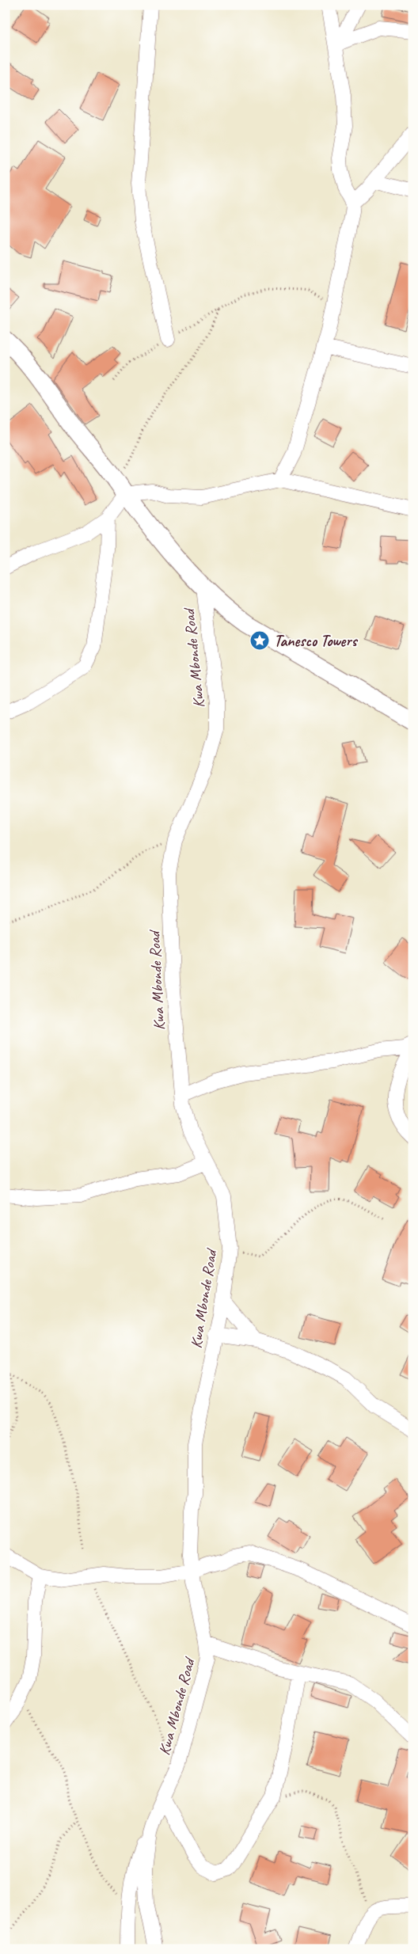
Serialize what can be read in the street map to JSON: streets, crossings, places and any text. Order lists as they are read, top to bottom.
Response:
{
  "streets": {
    "street": ["Kwa Mbonde Road"]
  },
  "places": {
    "place": ["Tanesco Towers"]
  }
}
